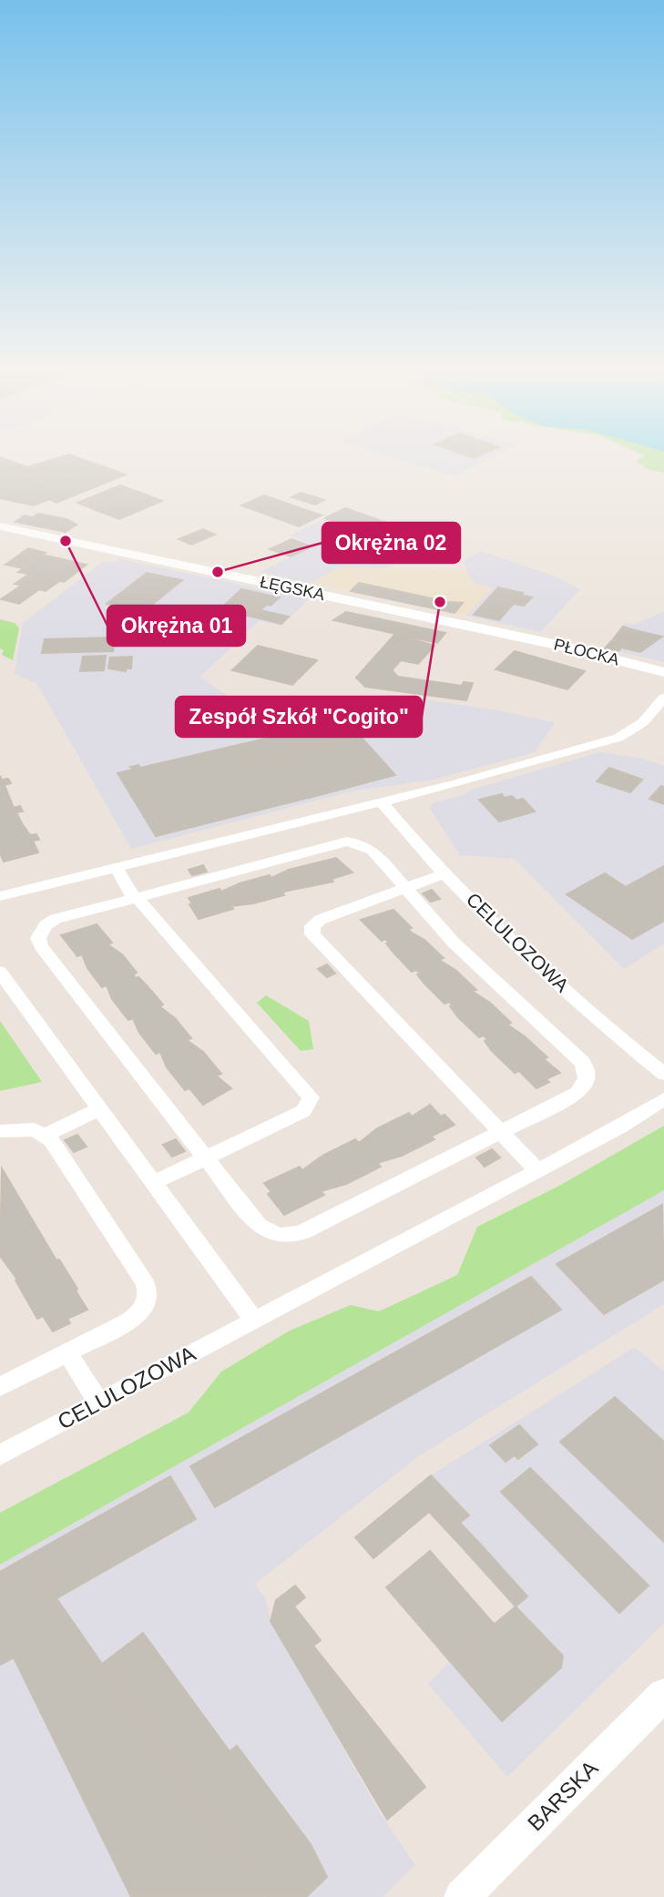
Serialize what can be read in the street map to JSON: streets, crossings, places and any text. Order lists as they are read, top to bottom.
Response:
{
  "streets": {
    "street": [
      "ŁĘGSKA",
      "PŁOCKA",
      "CELULOZOWA",
      "BARSKA"
    ]
  },
  "crossings": [
    ["ŁĘGSKA", "PŁOCKA"]
  ],
  "places": ["Okrężna 01", "Okrężna 02", "Zespół Szkół \"Cogito\""]
}
